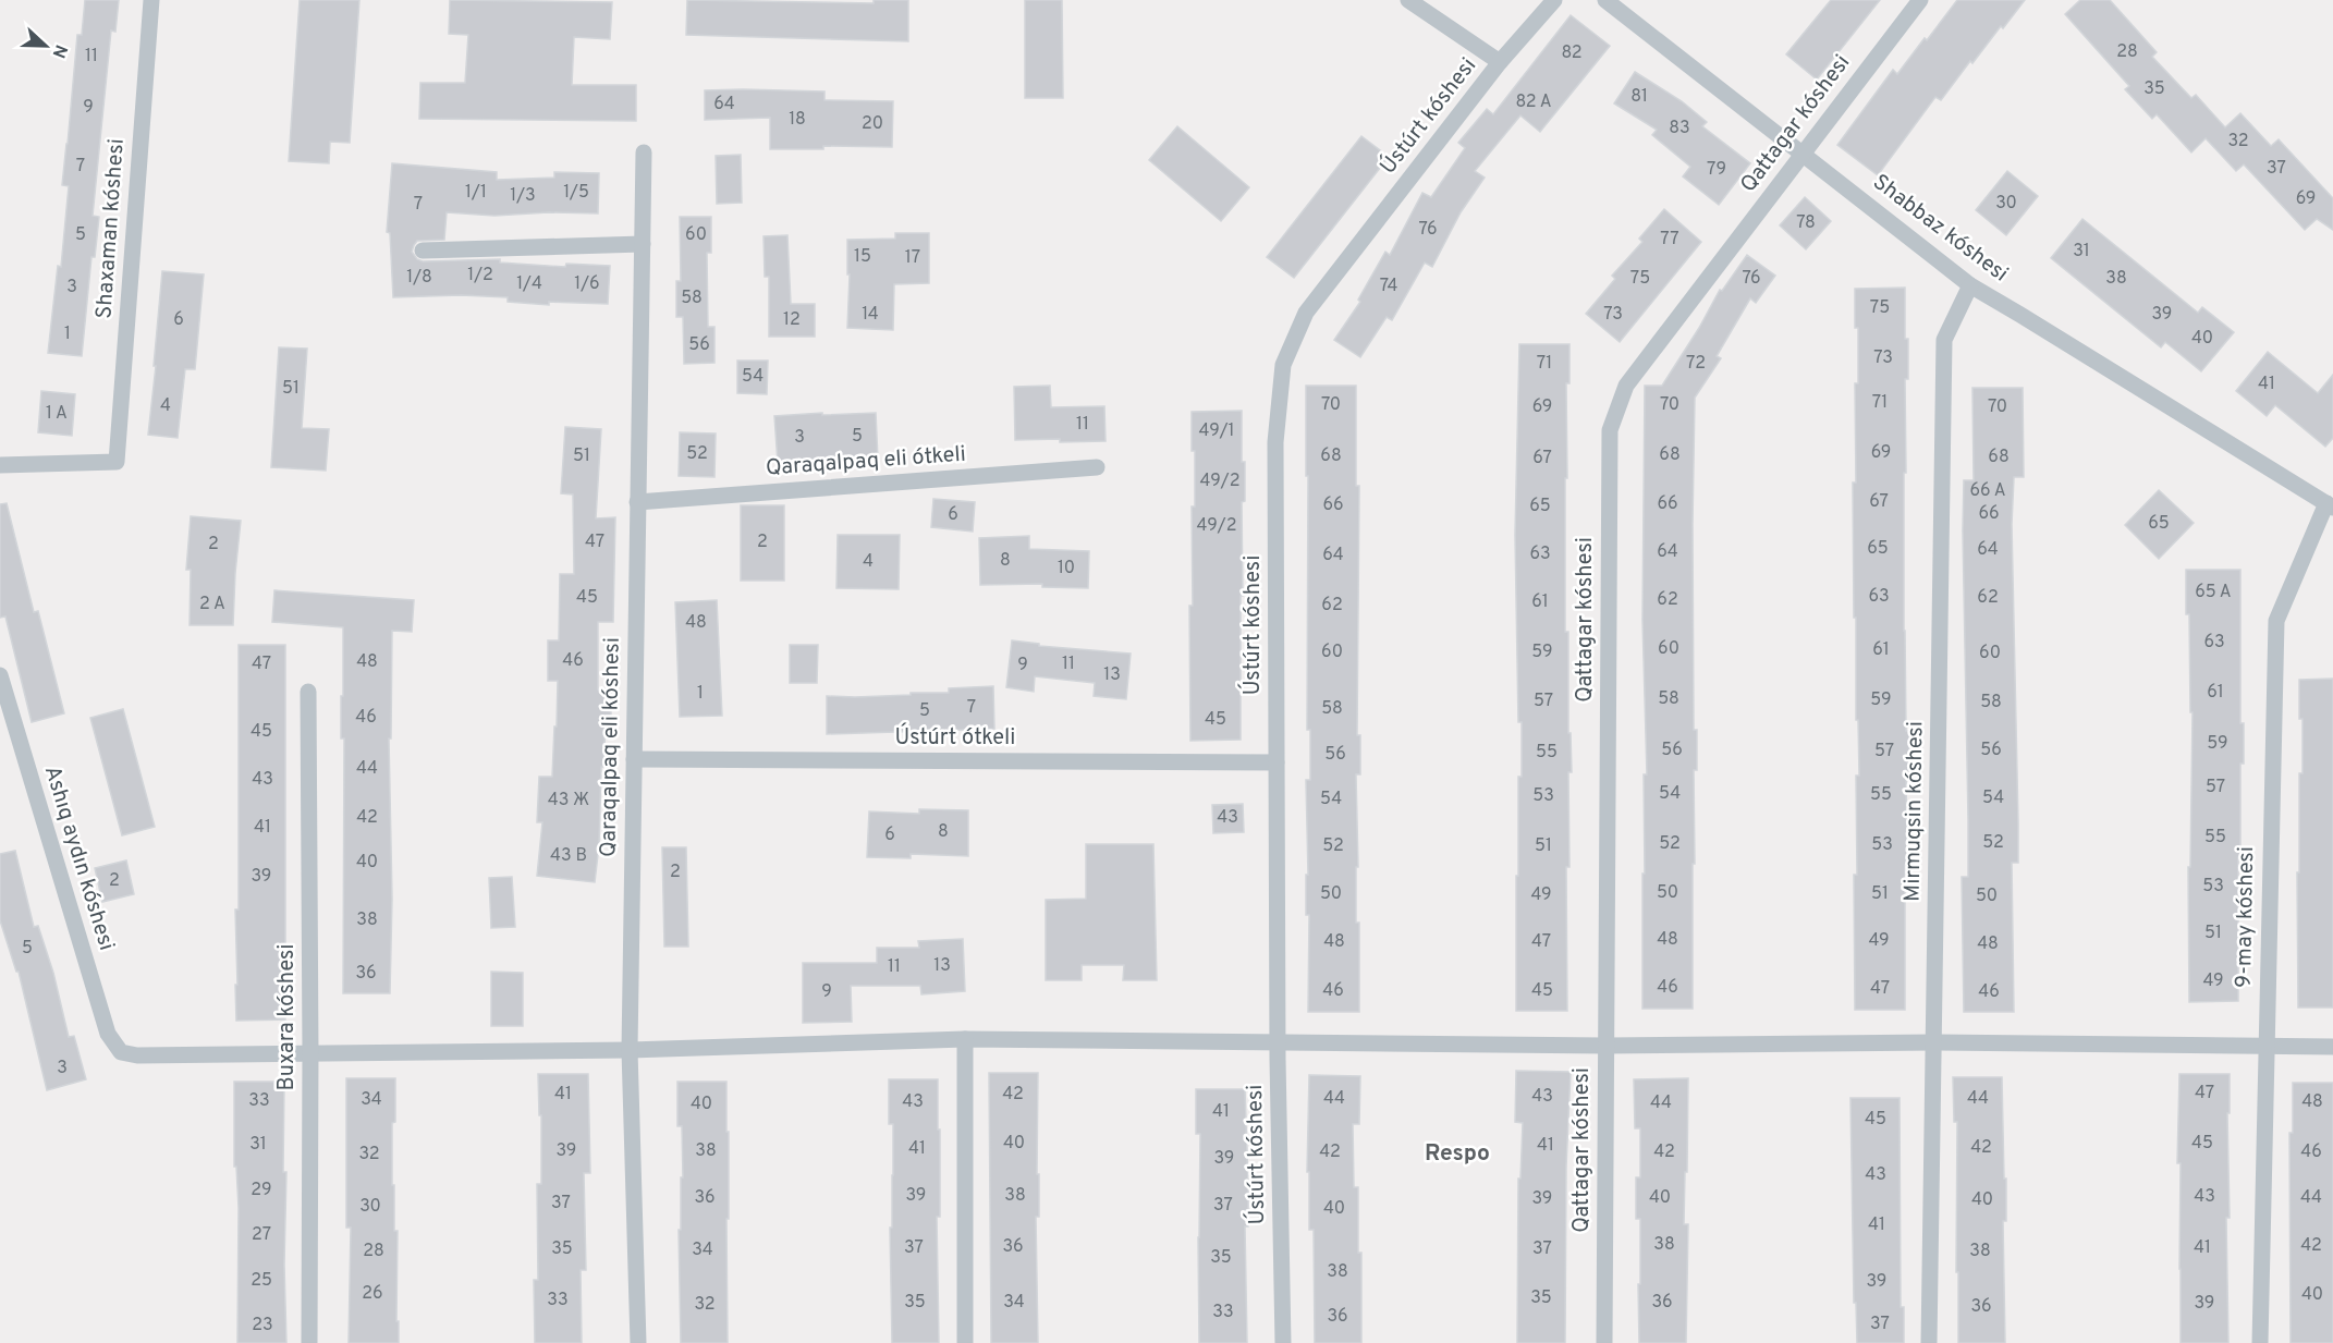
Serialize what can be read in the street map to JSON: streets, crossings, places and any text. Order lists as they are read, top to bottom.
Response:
{
  "streets": {
    "street": [
      "Ústúrt kóshesi",
      "Qattagar kóshesi",
      "Shaxaman kóshesi",
      "Shabbaz kóshesi",
      "Qaraqalpaq eli ótkeli",
      "Ústúrt ótkeli",
      "Qaraqalpaq eli kóshesi",
      "Mirmuqsin kóshesi",
      "Ashıq aydın kóshesi",
      "9-may kóshesi",
      "Buxara kóshesi"
    ]
  },
  "crossings": [
    ["Ústúrt kóshesi", "Ústúrt ótkeli"],
    ["Qattagar kóshesi", "Shabbaz kóshesi"],
    ["Shabbaz kóshesi", "Mirmuqsin kóshesi"],
    ["Shabbaz kóshesi", "9-may kóshesi"],
    ["Qaraqalpaq eli ótkeli", "Qaraqalpaq eli kóshesi"],
    ["Ústúrt ótkeli", "Qaraqalpaq eli kóshesi"],
    ["Ashıq aydın kóshesi", "Buxara kóshesi"]
  ],
  "districts": ["Respo"],
  "house_numbers": [
    "28",
    "82",
    "11",
    "35",
    "81",
    "82 А",
    "64",
    "9",
    "18",
    "20",
    "83",
    "32",
    "7",
    "37",
    "79",
    "1/1",
    "1/5",
    "1/3",
    "69",
    "30",
    "7",
    "78",
    "76",
    "5",
    "60",
    "77",
    "31",
    "15",
    "17",
    "1/2",
    "1/8",
    "75",
    "76",
    "38",
    "1/4",
    "1/6",
    "74",
    "3",
    "58",
    "75",
    "14",
    "73",
    "39",
    "6",
    "12",
    "1",
    "40",
    "56",
    "73",
    "71",
    "72",
    "54",
    "41",
    "51",
    "71",
    "70",
    "70",
    "4",
    "69",
    "70",
    "1 А",
    "11",
    "49/1",
    "5",
    "3",
    "69",
    "52",
    "68",
    "51",
    "68",
    "68",
    "67",
    "49/2",
    "66 А",
    "67",
    "66",
    "66",
    "65",
    "66",
    "6",
    "65",
    "49/2",
    "47",
    "2",
    "2",
    "65",
    "64",
    "64",
    "63",
    "64",
    "8",
    "4",
    "10",
    "65 А",
    "63",
    "45",
    "62",
    "62",
    "61",
    "2 А",
    "62",
    "48",
    "63",
    "60",
    "61",
    "60",
    "59",
    "60",
    "46",
    "48",
    "47",
    "11",
    "9",
    "13",
    "61",
    "1",
    "58",
    "59",
    "57",
    "58",
    "7",
    "58",
    "5",
    "46",
    "45",
    "45",
    "59",
    "56",
    "56",
    "57",
    "55",
    "56",
    "44",
    "43",
    "57",
    "54",
    "55",
    "53",
    "54",
    "54",
    "43 Ж",
    "42",
    "43",
    "41",
    "8",
    "6",
    "55",
    "52",
    "52",
    "53",
    "52",
    "51",
    "43 В",
    "40",
    "2",
    "39",
    "2",
    "53",
    "50",
    "50",
    "51",
    "49",
    "50",
    "38",
    "51",
    "48",
    "49",
    "48",
    "47",
    "48",
    "5",
    "13",
    "11",
    "36",
    "49",
    "46",
    "47",
    "46",
    "45",
    "9",
    "46",
    "3",
    "47",
    "41",
    "42",
    "43",
    "44",
    "44",
    "34",
    "33",
    "43",
    "48",
    "44",
    "40",
    "41",
    "45",
    "40",
    "45",
    "31",
    "41",
    "42",
    "41",
    "39",
    "38",
    "42",
    "42",
    "46",
    "32",
    "39",
    "43",
    "29",
    "39",
    "38",
    "43",
    "36",
    "40",
    "44",
    "39",
    "40",
    "37",
    "37",
    "30",
    "40",
    "41",
    "27",
    "38",
    "42",
    "36",
    "37",
    "41",
    "35",
    "37",
    "34",
    "28",
    "38",
    "35",
    "38",
    "25",
    "39",
    "26",
    "40",
    "35",
    "33",
    "35",
    "34",
    "36",
    "39",
    "32",
    "36",
    "33",
    "36",
    "37",
    "23"
  ],
  "north": "right"
}
